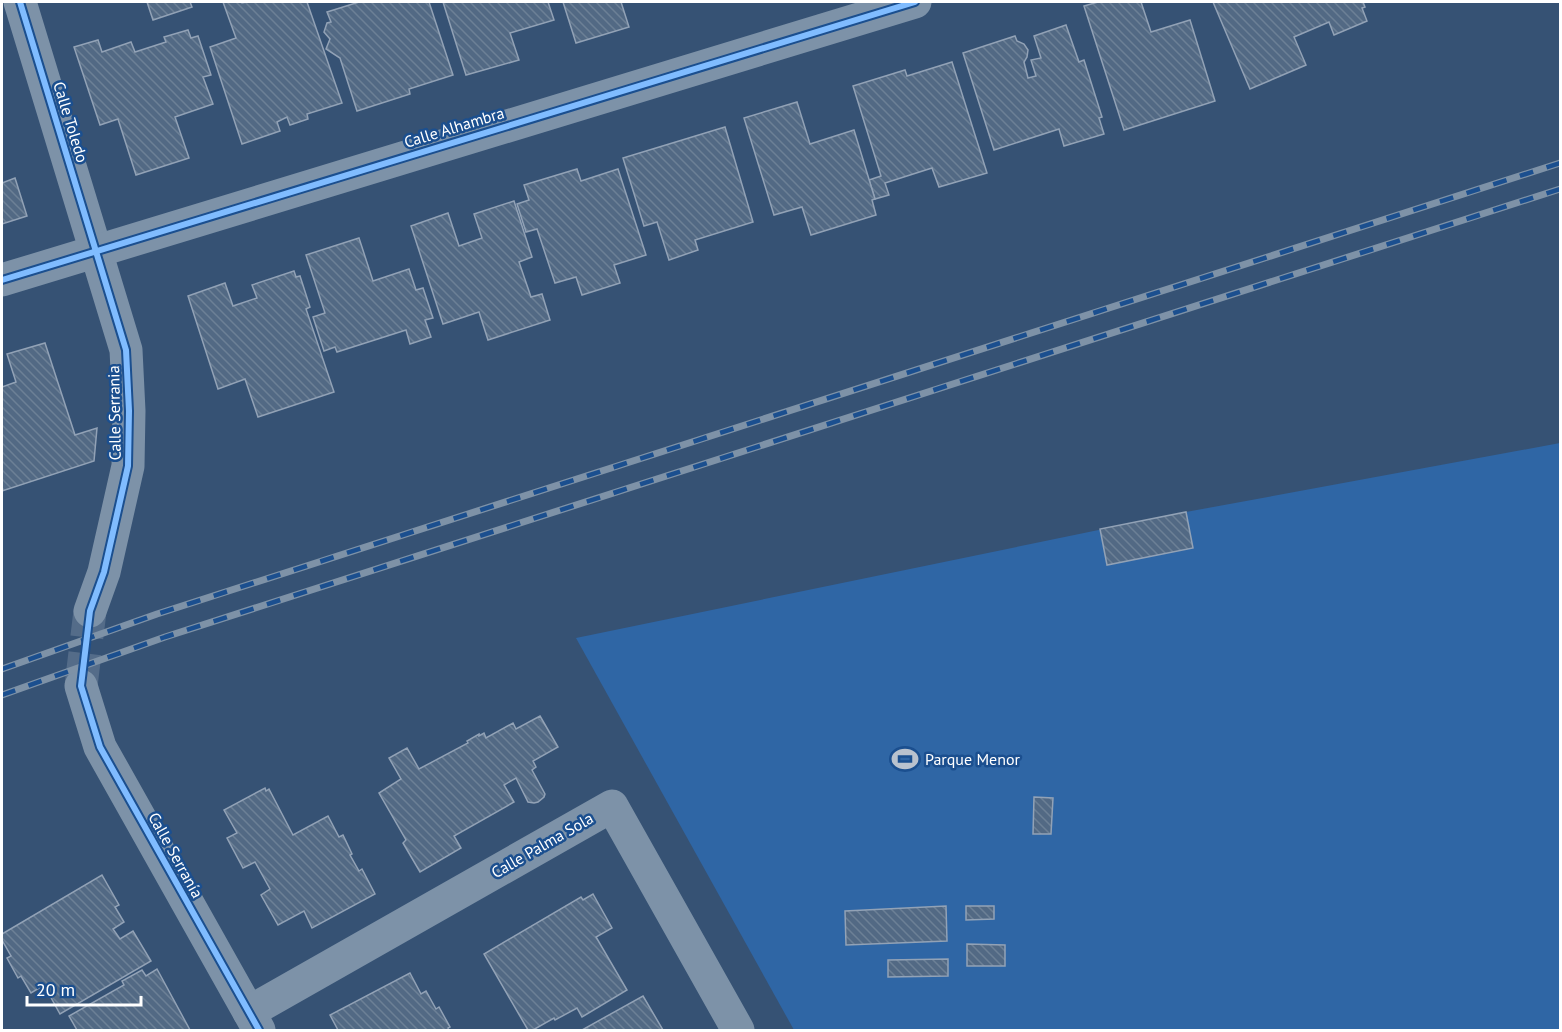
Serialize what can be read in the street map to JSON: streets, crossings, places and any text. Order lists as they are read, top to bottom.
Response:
{
  "streets": {
    "street": [
      "Calle Toledo",
      "Calle Alhambra",
      "Calle Serrania",
      "Calle Palma Sola",
      "Calle Serranía"
    ]
  },
  "crossings": [
    ["Calle Toledo", "Calle Alhambra"],
    ["Calle Toledo", "Calle Serrania"],
    ["Calle Alhambra", "Calle Serrania"],
    ["Calle Palma Sola", "Calle Serranía"]
  ],
  "places": {
    "sports": ["Parque Menor"]
  },
  "scale_bar": "20 m"
}
